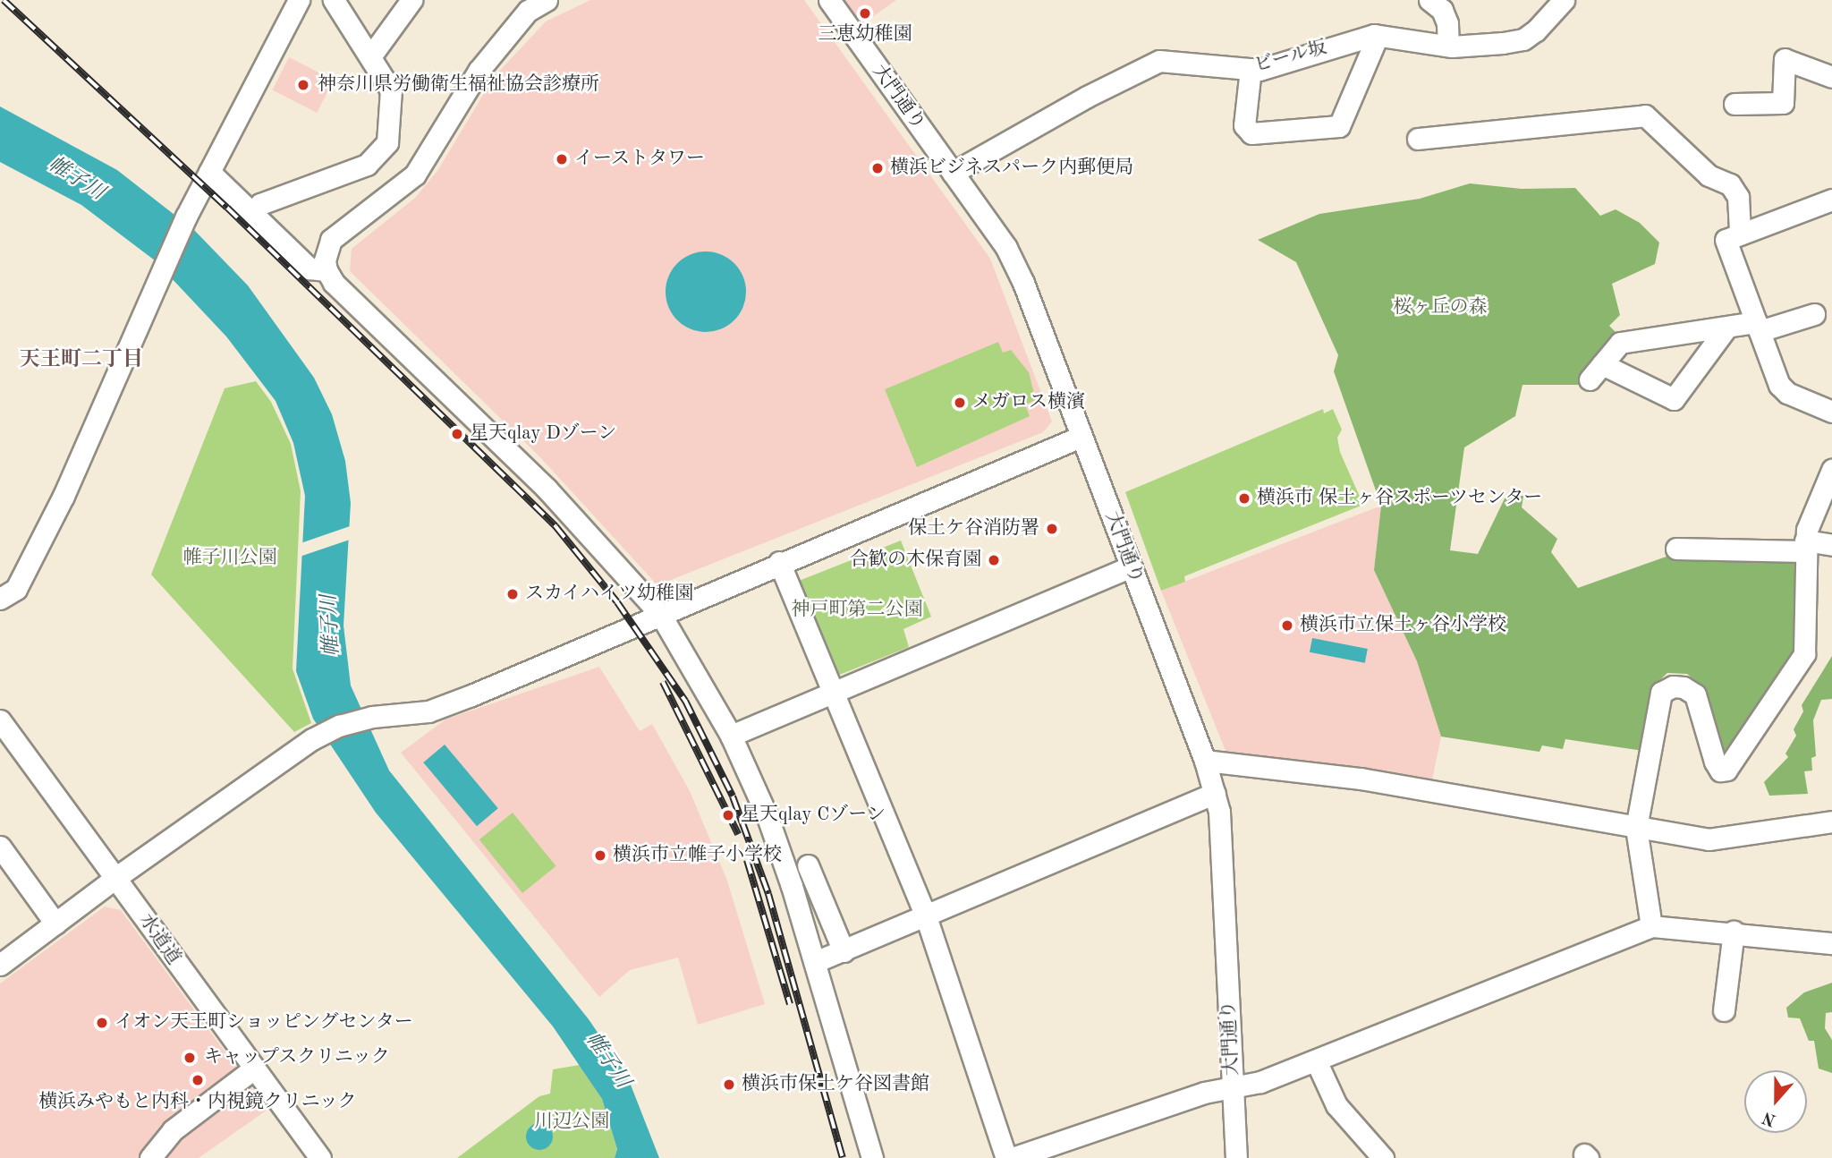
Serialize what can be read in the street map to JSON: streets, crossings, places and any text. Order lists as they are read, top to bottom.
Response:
{
  "streets": {
    "street": ["ビール坂", "大門通り", "水道道"]
  },
  "crossings": [
    ["ビール坂", "大門通り"]
  ],
  "districts": ["天王町二丁目"],
  "water": ["帷子川"],
  "parks": [
    "桜ヶ丘の森",
    "帷子川公園",
    "神戸町第二公園",
    "川辺公園"
  ],
  "places": [
    "三恵幼稚園",
    "神奈川県労働衛生福祉協会診療所",
    "イーストタワー",
    "横浜ビジネスパーク内郵便局",
    "メガロス横濱",
    "星天qlay Dゾーン",
    "横浜市 保土ヶ谷スポーツセンター",
    "保土ケ谷消防署",
    "合歓の木保育園",
    "スカイハイツ幼稚園",
    "横浜市立保土ヶ谷小学校",
    "星天qlay Cゾーン",
    "横浜市立帷子小学校",
    "イオン天王町ショッピングセンター",
    "キャップスクリニック",
    "横浜みやもと内科・内視鏡クリニック",
    "横浜市保土ケ谷図書館"
  ],
  "north": "bottom"
}
